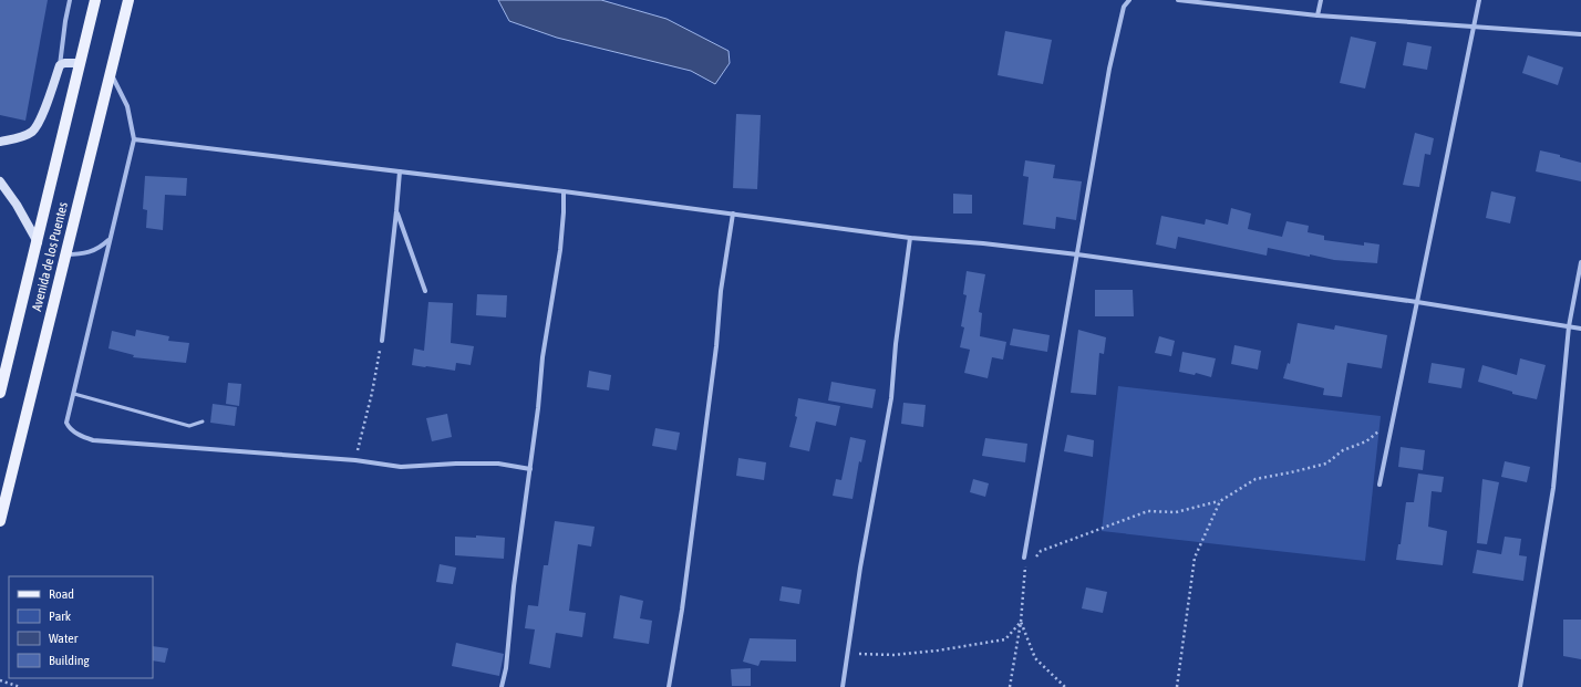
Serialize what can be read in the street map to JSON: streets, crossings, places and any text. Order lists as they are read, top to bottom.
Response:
{
  "streets": {
    "main road": ["Avenida de los Puentes"]
  },
  "legend": [
    "Road",
    "Park",
    "Water",
    "Building"
  ]
}
